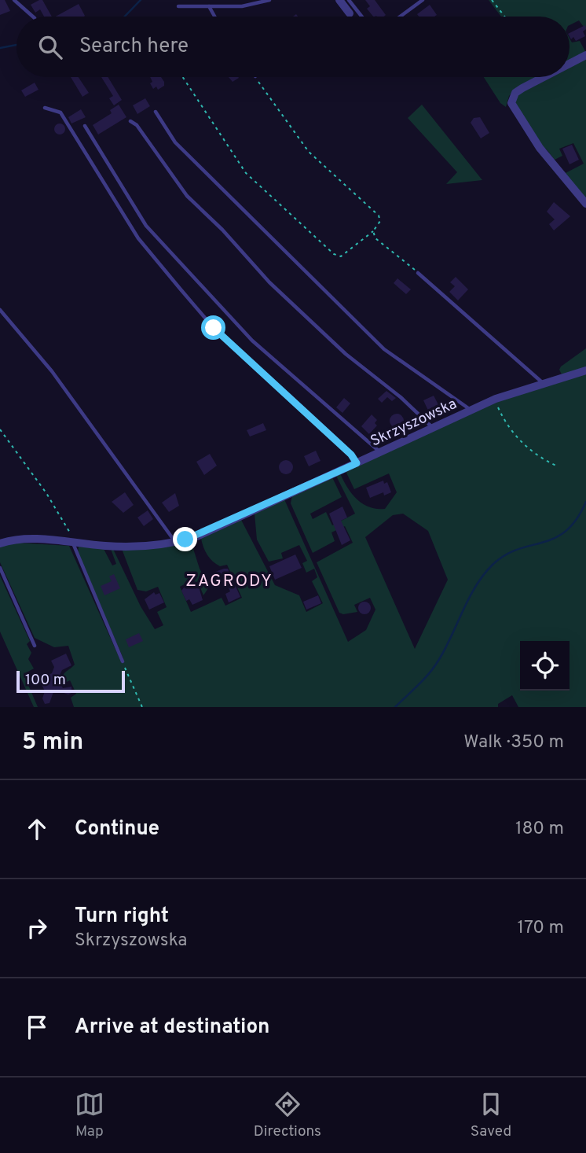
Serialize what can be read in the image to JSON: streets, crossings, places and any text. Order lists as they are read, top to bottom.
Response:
{
  "streets": {
    "street": ["Skrzyszowska"]
  },
  "districts": ["ZAGRODY"],
  "scale_bar": "100 m",
  "page": {
    "search": "Search here",
    "scale": "100 m",
    "heading": ["5 min", "Walk · 350 m"],
    "list": [
      ["Continue", "180 m"],
      ["Turn right", "Skrzyszowska", "170 m"],
      "Arrive at destination"
    ],
    "nav": ["Map", "Directions", "Saved"]
  }
}
